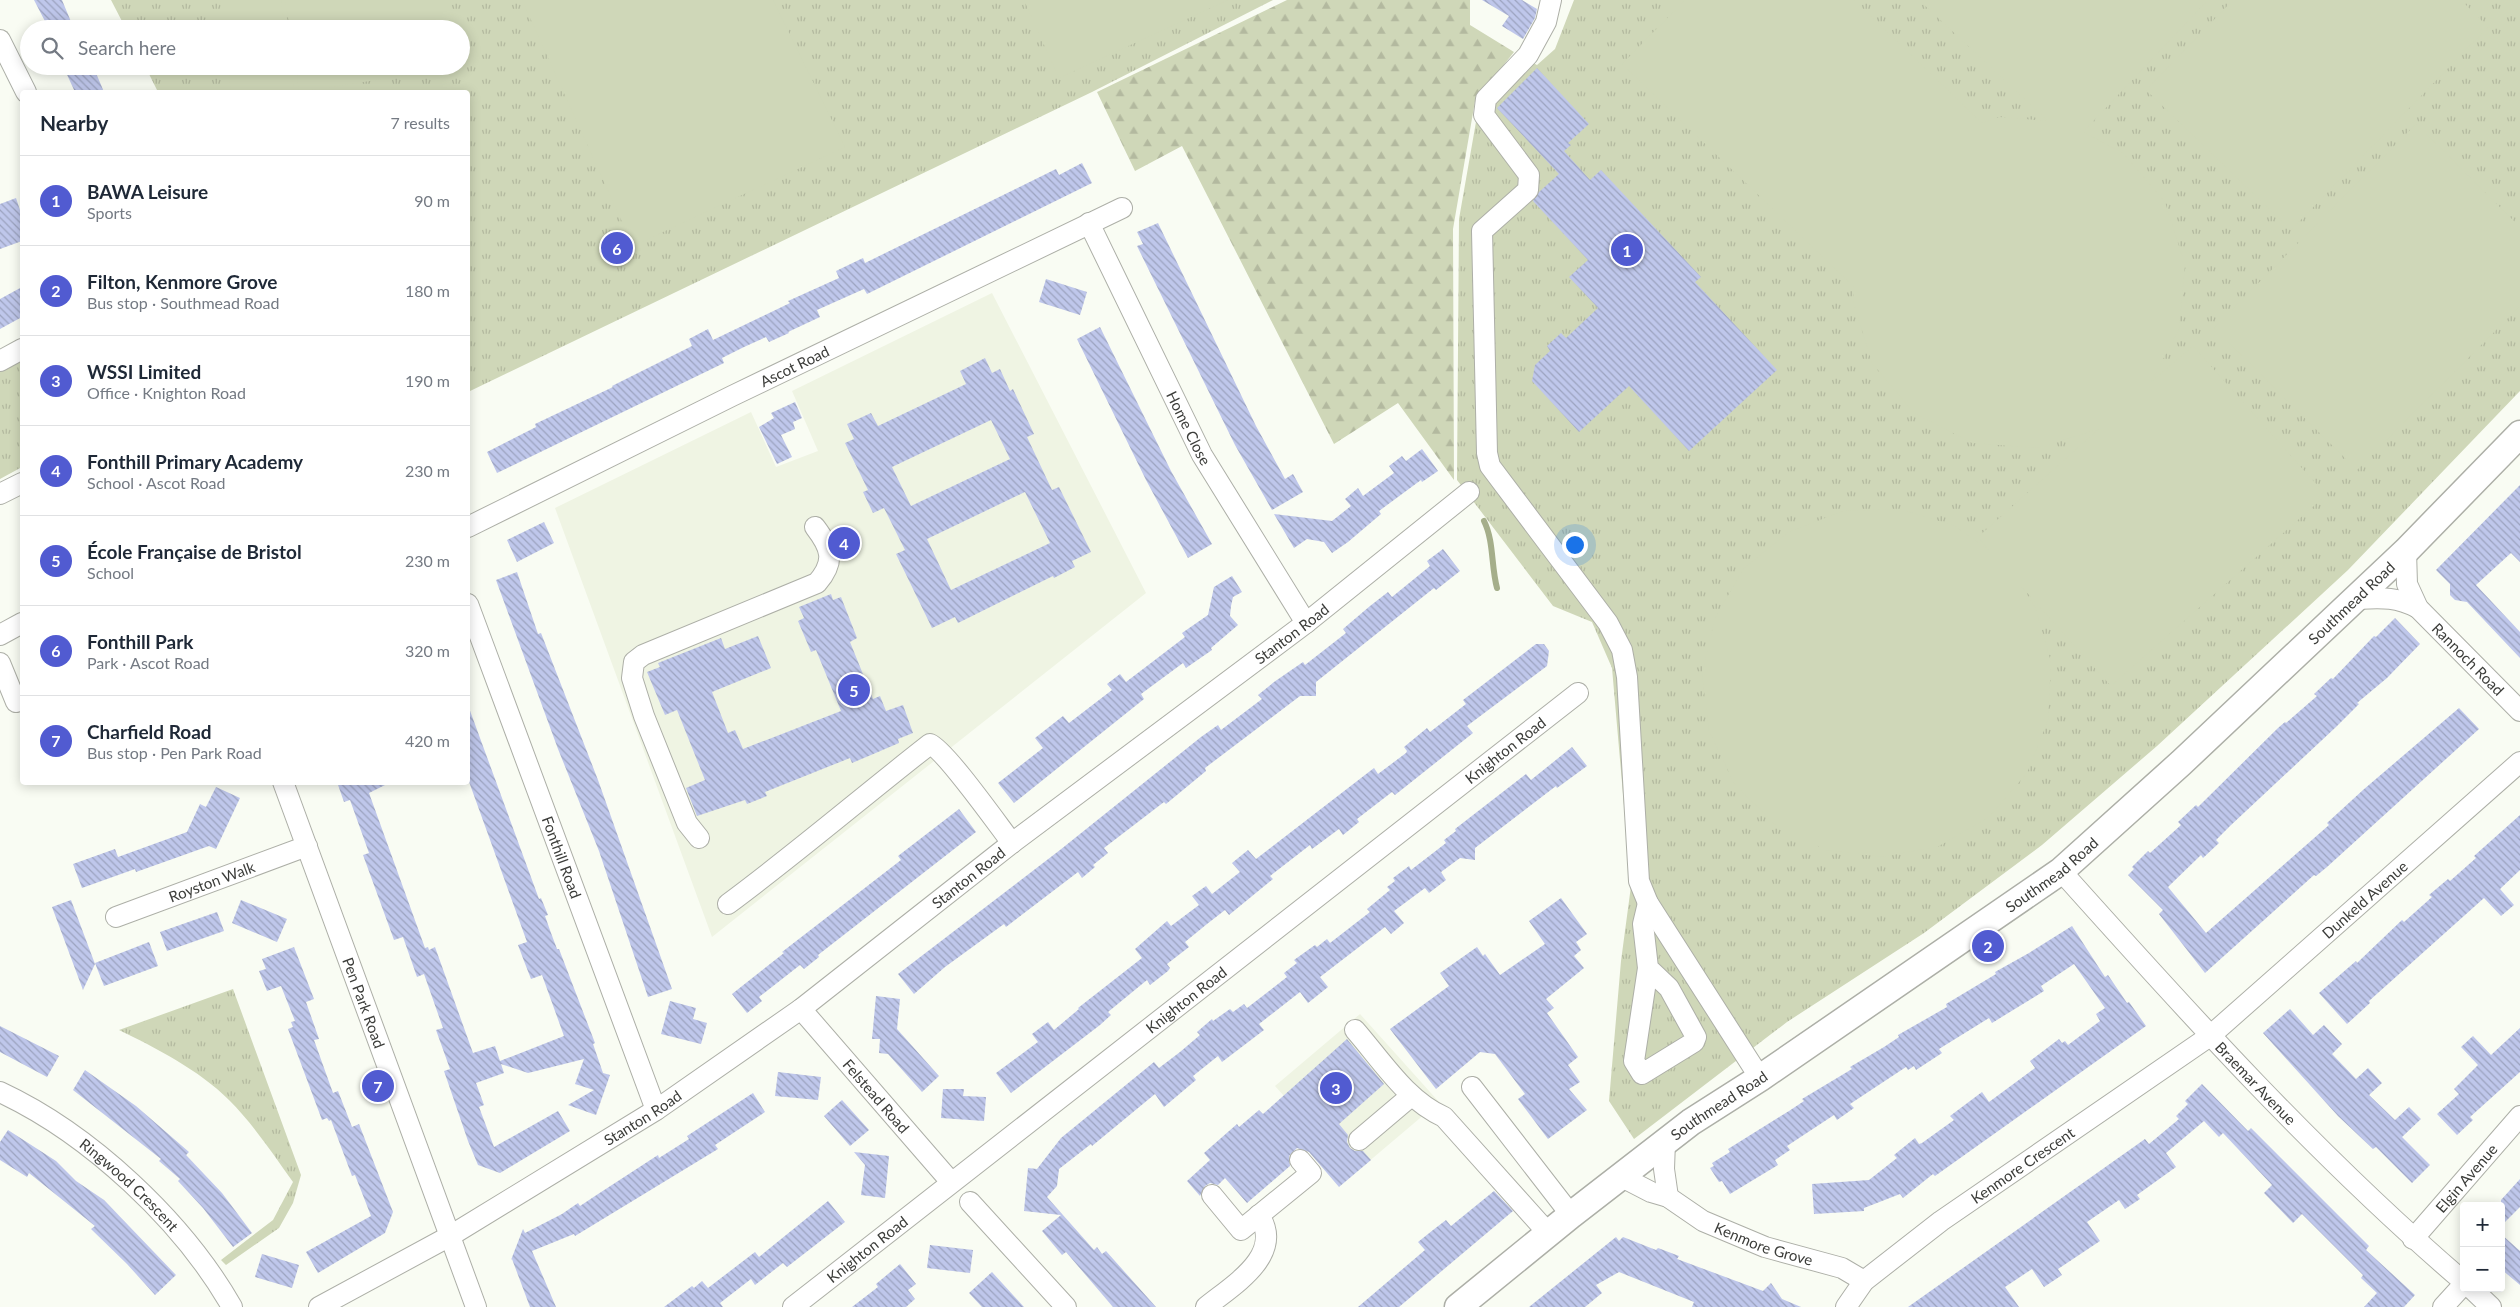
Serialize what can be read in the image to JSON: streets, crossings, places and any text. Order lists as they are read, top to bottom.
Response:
{
  "streets": {
    "main road": ["Southmead Road"],
    "street": [
      "Ascot Road",
      "Home Close",
      "Stanton Road",
      "Rannoch Road",
      "Knighton Road",
      "Fonthill Road",
      "Royston Walk",
      "Dunkeld Avenue",
      "Pen Park Road",
      "Braemar Avenue",
      "Felstead Road",
      "Kenmore Crescent",
      "Elgin Avenue",
      "Ringwood Crescent",
      "Kenmore Grove"
    ]
  },
  "crossings": [
    ["Ascot Road", "Home Close"],
    ["Home Close", "Stanton Road"],
    ["Southmead Road", "Rannoch Road"],
    ["Southmead Road", "Braemar Avenue"],
    ["Southmead Road", "Kenmore Grove"],
    ["Stanton Road", "Fonthill Road"],
    ["Stanton Road", "Pen Park Road"],
    ["Stanton Road", "Felstead Road"],
    ["Knighton Road", "Felstead Road"],
    ["Royston Walk", "Pen Park Road"],
    ["Dunkeld Avenue", "Braemar Avenue"],
    ["Dunkeld Avenue", "Kenmore Crescent"],
    ["Braemar Avenue", "Kenmore Crescent"],
    ["Braemar Avenue", "Elgin Avenue"],
    ["Kenmore Crescent", "Kenmore Grove"]
  ],
  "page": {
    "search": "Search here",
    "heading": ["Nearby", "7 results"],
    "list": [
      {
        "mark": "1",
        "name": "BAWA Leisure",
        "note": "Sports",
        "value": "90 m"
      },
      {
        "mark": "2",
        "name": "Filton, Kenmore Grove",
        "note": "Bus stop · Southmead Road",
        "value": "180 m"
      },
      {
        "mark": "3",
        "name": "WSSI Limited",
        "note": "Office · Knighton Road",
        "value": "190 m"
      },
      {
        "mark": "4",
        "name": "Fonthill Primary Academy",
        "note": "School · Ascot Road",
        "value": "230 m"
      },
      {
        "mark": "5",
        "name": "École Française de Bristol",
        "note": "School",
        "value": "230 m"
      },
      {
        "mark": "6",
        "name": "Fonthill Park",
        "note": "Park · Ascot Road",
        "value": "320 m"
      },
      {
        "mark": "7",
        "name": "Charfield Road",
        "note": "Bus stop · Pen Park Road",
        "value": "420 m"
      }
    ],
    "pins": [
      "6",
      "1",
      "4",
      "5",
      "2",
      "7",
      "3"
    ],
    "map_buttons": ["+", "−"]
  }
}
